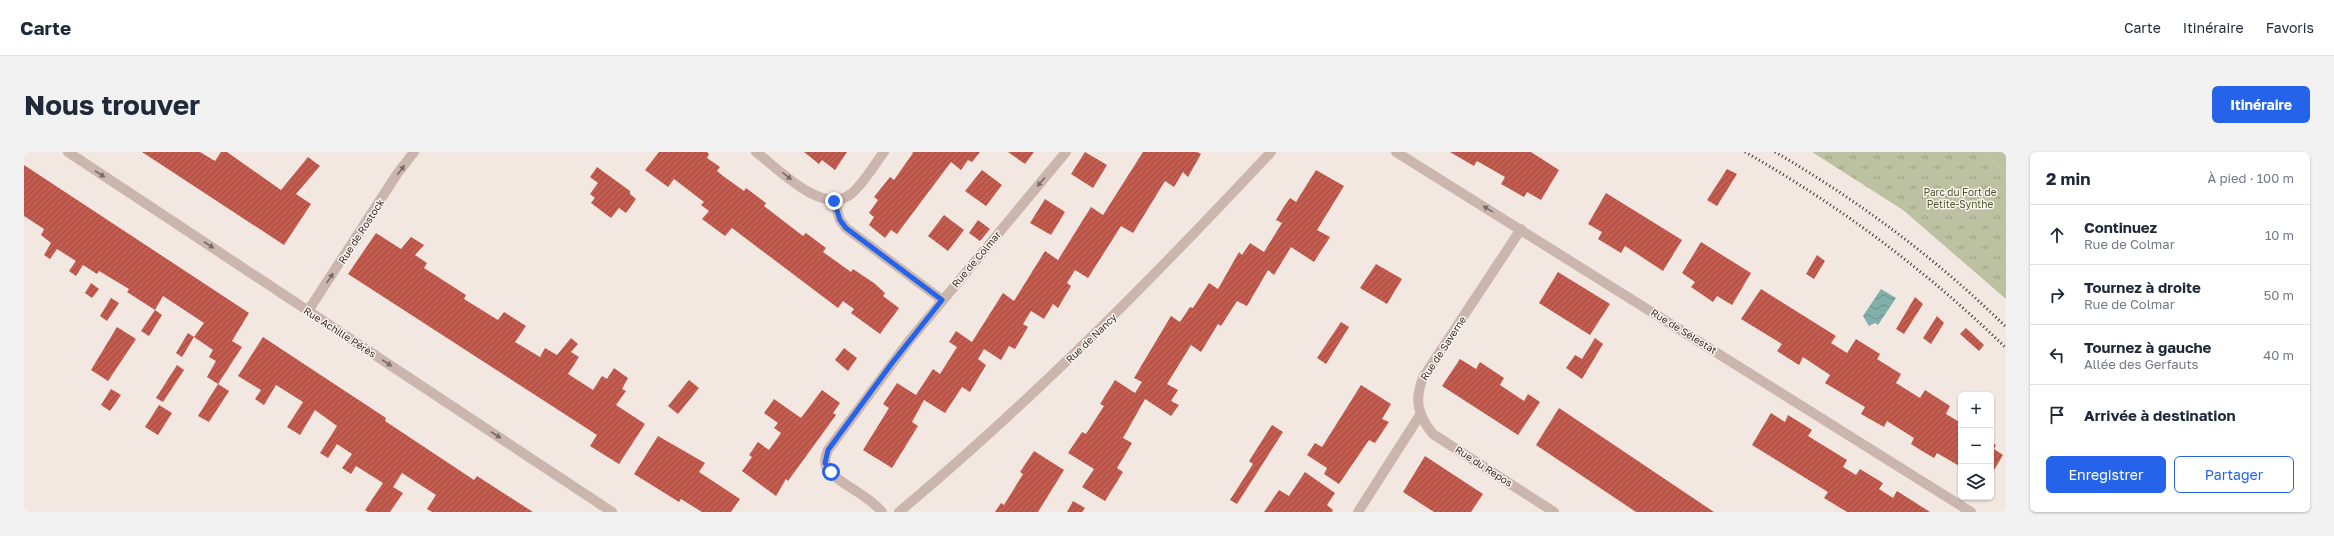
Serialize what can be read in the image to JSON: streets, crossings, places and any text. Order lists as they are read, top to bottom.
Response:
{
  "streets": {
    "street": [
      "Rue de Rostock",
      "Rue de Colmar",
      "Rue de Sélestat",
      "Rue Achille Pérès",
      "Rue de Nancy",
      "Rue de Saverne",
      "Rue du Repos"
    ]
  },
  "crossings": [
    ["Rue de Rostock", "Rue Achille Pérès"],
    ["Rue de Sélestat", "Rue de Saverne"],
    ["Rue de Saverne", "Rue du Repos"]
  ],
  "one_way": ["Rue de Rostock", "Rue de Colmar", "Rue Achille Pérès"],
  "parks": ["Parc du Fort de Petite-Synthe"],
  "page": {
    "header": "Carte",
    "nav": ["Carte", "Itinéraire", "Favoris"],
    "buttons": [
      "Itinéraire",
      ["Enregistrer", "Partager"]
    ],
    "title": "Nous trouver",
    "heading": ["2 min", "À pied · 100 m"],
    "list": [
      ["Continuez", "Rue de Colmar", "10 m"],
      ["Tournez à droite", "Rue de Colmar", "50 m"],
      ["Tournez à gauche", "Allée des Gerfauts", "40 m"],
      "Arrivée à destination"
    ],
    "map_buttons": ["+", "−"]
  }
}
